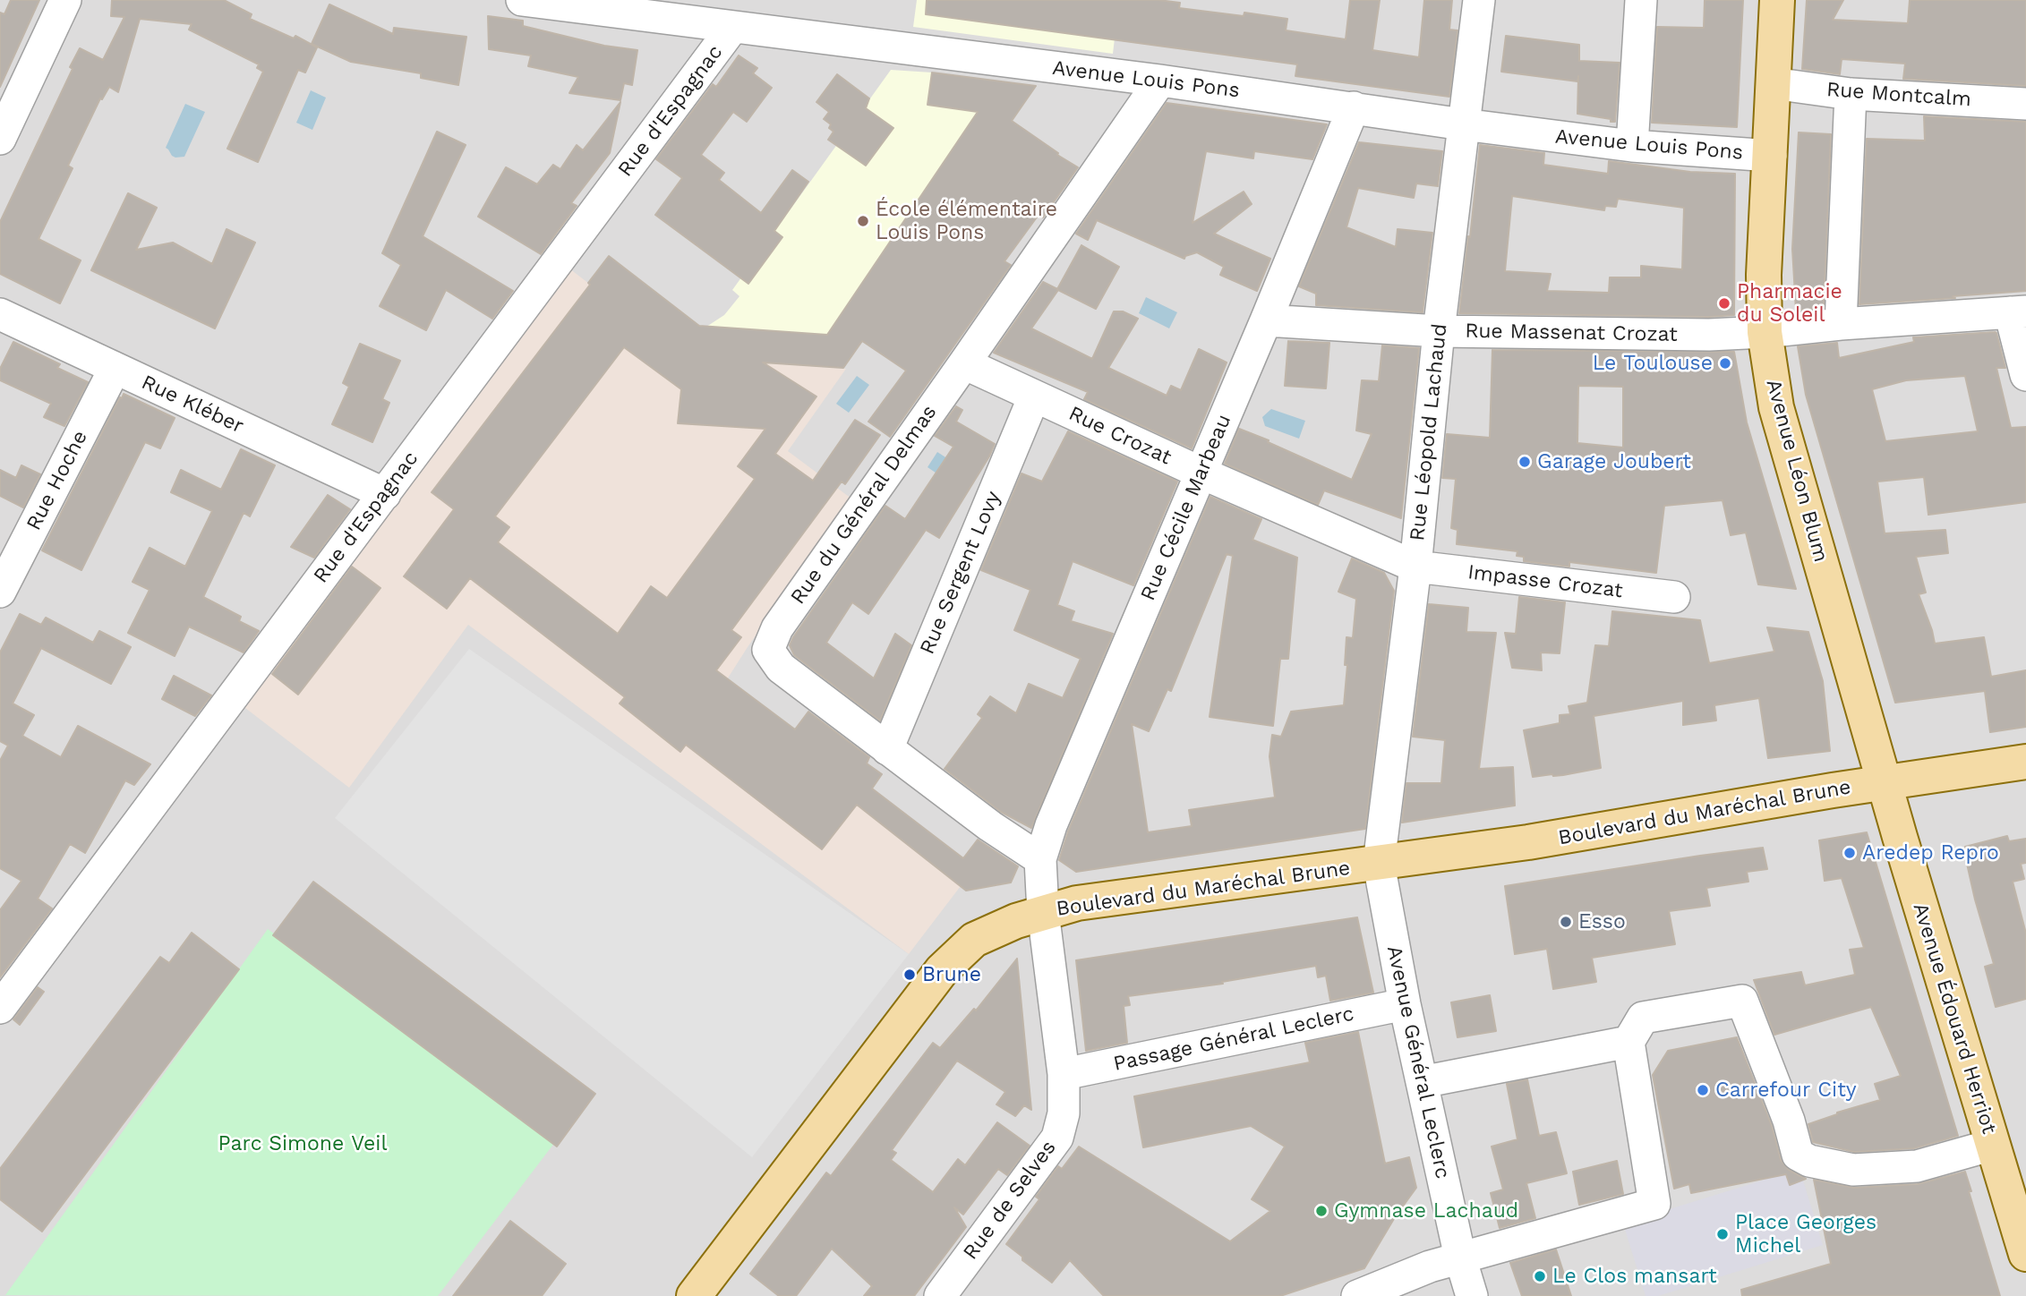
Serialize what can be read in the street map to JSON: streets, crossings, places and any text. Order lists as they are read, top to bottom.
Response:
{
  "streets": {
    "main road": ["Avenue Léon Blum", "Boulevard du Maréchal Brune", "Avenue Édouard Herriot"],
    "street": [
      "Avenue Louis Pons",
      "Rue Montcalm",
      "Rue d'Espagnac",
      "Rue Massenat Crozat",
      "Rue Kléber",
      "Rue Léopold Lachaud",
      "Rue Crozat",
      "Rue Hoche",
      "Rue du Général Delmas",
      "Rue Cécile Marbeau",
      "Rue Sergent Lovy",
      "Impasse Crozat",
      "Passage Général Leclerc",
      "Avenue Général Leclerc",
      "Rue de Selves"
    ]
  },
  "crossings": [
    ["Avenue Louis Pons", "Rue d'Espagnac"],
    ["Avenue Louis Pons", "Rue Léopold Lachaud"],
    ["Avenue Louis Pons", "Avenue Léon Blum"],
    ["Avenue Louis Pons", "Rue du Général Delmas"],
    ["Avenue Louis Pons", "Rue Cécile Marbeau"],
    ["Rue Montcalm", "Avenue Léon Blum"],
    ["Rue d'Espagnac", "Rue Kléber"],
    ["Rue Massenat Crozat", "Rue Léopold Lachaud"],
    ["Rue Massenat Crozat", "Avenue Léon Blum"],
    ["Rue Massenat Crozat", "Rue Cécile Marbeau"],
    ["Rue Kléber", "Rue Hoche"],
    ["Rue Léopold Lachaud", "Rue Crozat"],
    ["Rue Léopold Lachaud", "Impasse Crozat"],
    ["Rue Léopold Lachaud", "Boulevard du Maréchal Brune"],
    ["Rue Léopold Lachaud", "Avenue Général Leclerc"],
    ["Rue Crozat", "Rue du Général Delmas"],
    ["Rue Crozat", "Rue Cécile Marbeau"],
    ["Rue Crozat", "Rue Sergent Lovy"],
    ["Rue Crozat", "Impasse Crozat"],
    ["Avenue Léon Blum", "Boulevard du Maréchal Brune"],
    ["Avenue Léon Blum", "Avenue Édouard Herriot"],
    ["Rue du Général Delmas", "Rue Cécile Marbeau"],
    ["Rue du Général Delmas", "Rue Sergent Lovy"],
    ["Rue Cécile Marbeau", "Boulevard du Maréchal Brune"],
    ["Rue Cécile Marbeau", "Rue de Selves"],
    ["Boulevard du Maréchal Brune", "Avenue Édouard Herriot"],
    ["Boulevard du Maréchal Brune", "Avenue Général Leclerc"],
    ["Boulevard du Maréchal Brune", "Rue de Selves"],
    ["Passage Général Leclerc", "Avenue Général Leclerc"],
    ["Passage Général Leclerc", "Rue de Selves"]
  ],
  "parks": ["Parc Simone Veil"],
  "places": [
    "École élémentaire Louis Pons",
    "Pharmacie du Soleil",
    "Le Toulouse",
    "Garage Joubert",
    "Aredep Repro",
    "Esso",
    "Brune",
    "Carrefour City",
    "Gymnase Lachaud",
    "Place Georges Michel",
    "Le Clos mansart"
  ]
}
